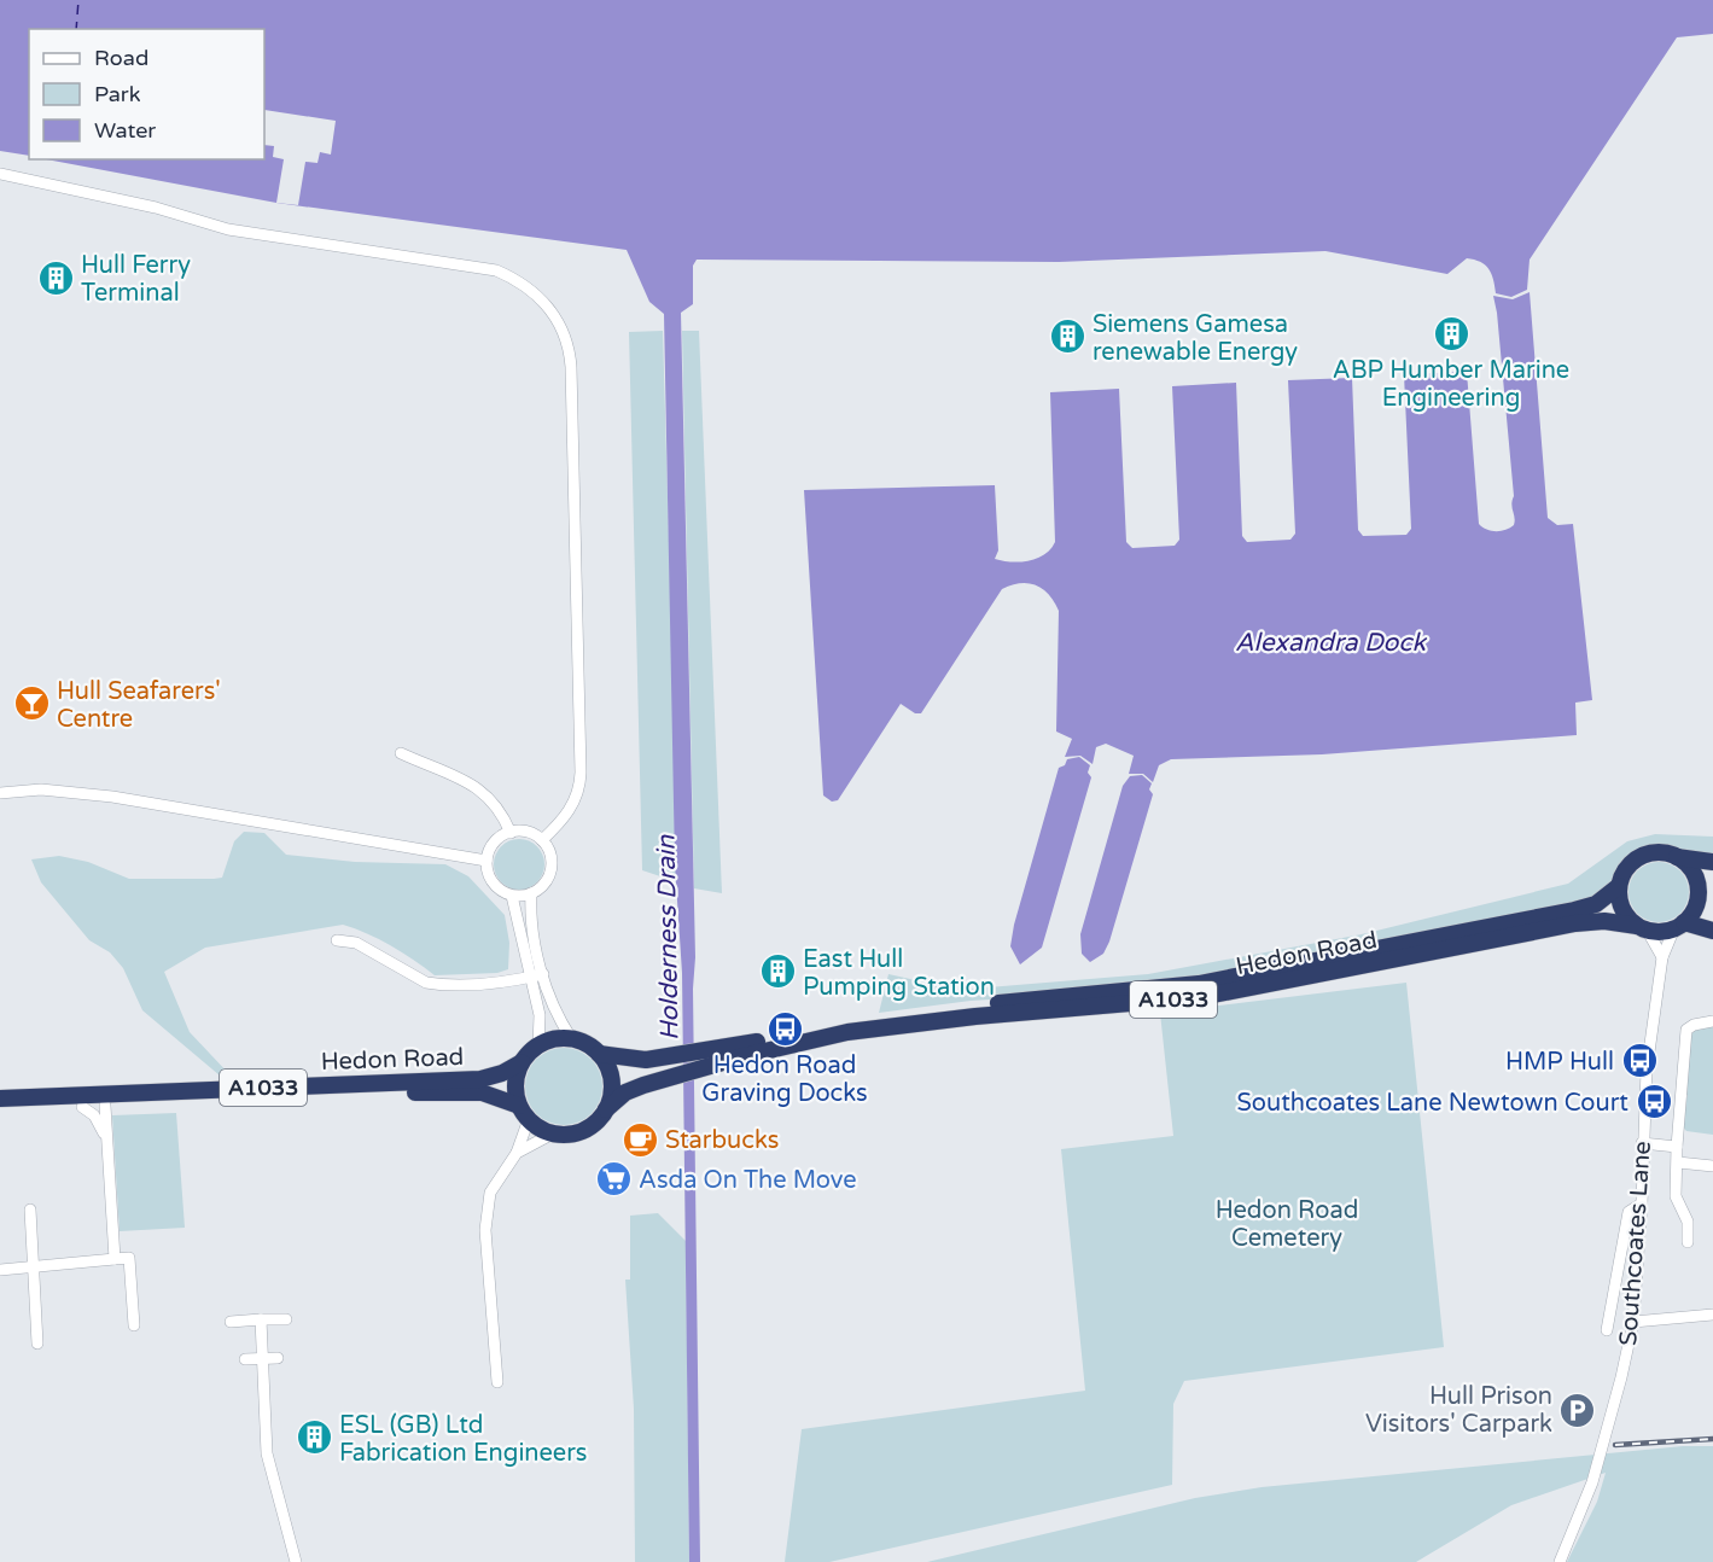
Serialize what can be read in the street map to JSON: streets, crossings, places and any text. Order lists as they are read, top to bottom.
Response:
{
  "streets": {
    "highway": ["Hedon Road", "A1033"],
    "street": ["Southcoates Lane"]
  },
  "crossings": [
    ["Hedon Road", "A1033"],
    ["Hedon Road", "Southcoates Lane"],
    ["A1033", "Southcoates Lane"]
  ],
  "water": ["Alexandra Dock", "Holderness Drain"],
  "parks": ["Hedon Road Cemetery"],
  "places": {
    "building": [
      "Hull Ferry Terminal",
      "ABP Humber Marine Engineering",
      "Siemens Gamesa renewable Energy",
      "East Hull Pumping Station",
      "ESL (GB) Ltd Fabrication Engineers"
    ],
    "bar": ["Hull Seafarers' Centre"],
    "bus stop": ["Hedon Road Graving Docks", "HMP Hull", "Southcoates Lane Newtown Court"],
    "cafe": ["Starbucks"],
    "supermarket": ["Asda On The Move"],
    "parking": ["Hull Prison Visitors' Carpark"]
  },
  "legend": ["Road", "Park", "Water"]
}
